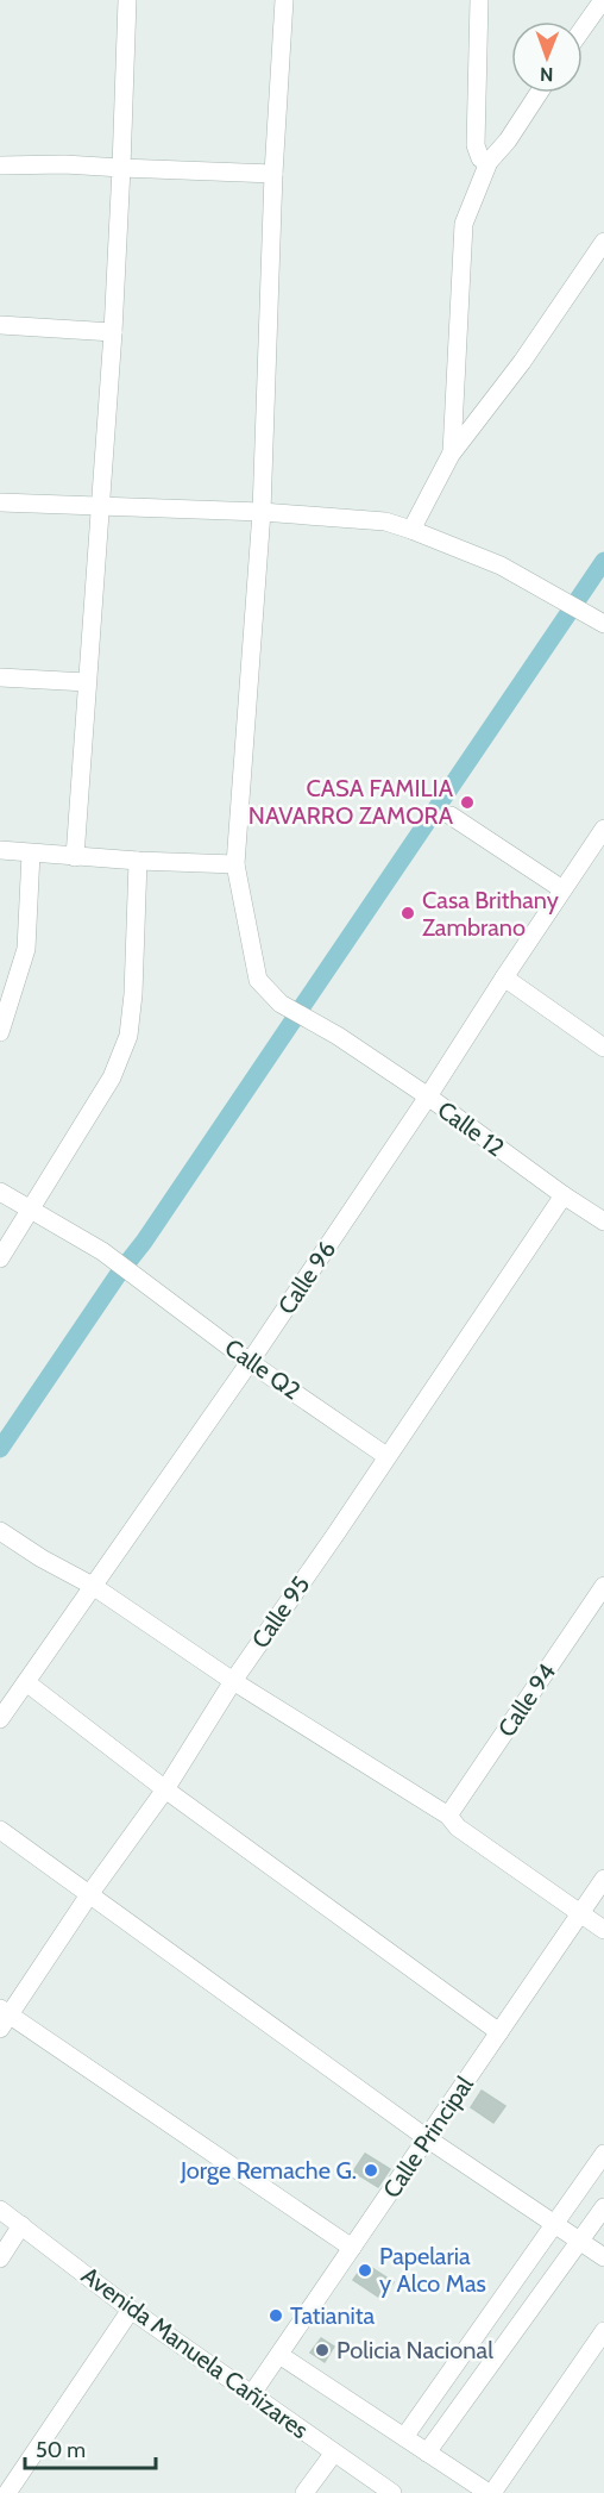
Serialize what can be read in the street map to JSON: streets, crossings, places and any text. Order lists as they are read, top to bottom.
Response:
{
  "streets": {
    "street": [
      "Calle 12",
      "Calle 96",
      "Calle Q2",
      "Calle 95",
      "Calle 94",
      "Calle Principal",
      "Avenida Manuela Cañizares"
    ]
  },
  "crossings": [
    ["Calle 12", "Calle 96"],
    ["Calle 12", "Calle 95"],
    ["Calle 96", "Calle Q2"],
    ["Calle Q2", "Calle 95"],
    ["Calle Principal", "Avenida Manuela Cañizares"]
  ],
  "places": [
    "CASA FAMILIA NAVARRO ZAMORA",
    "Casa Brithany Zambrano",
    "Jorge Remache G.",
    "Papelaria y Alco Mas",
    "Tatianita",
    "Policia Nacional"
  ],
  "scale_bar": "50 m",
  "north": "bottom"
}
